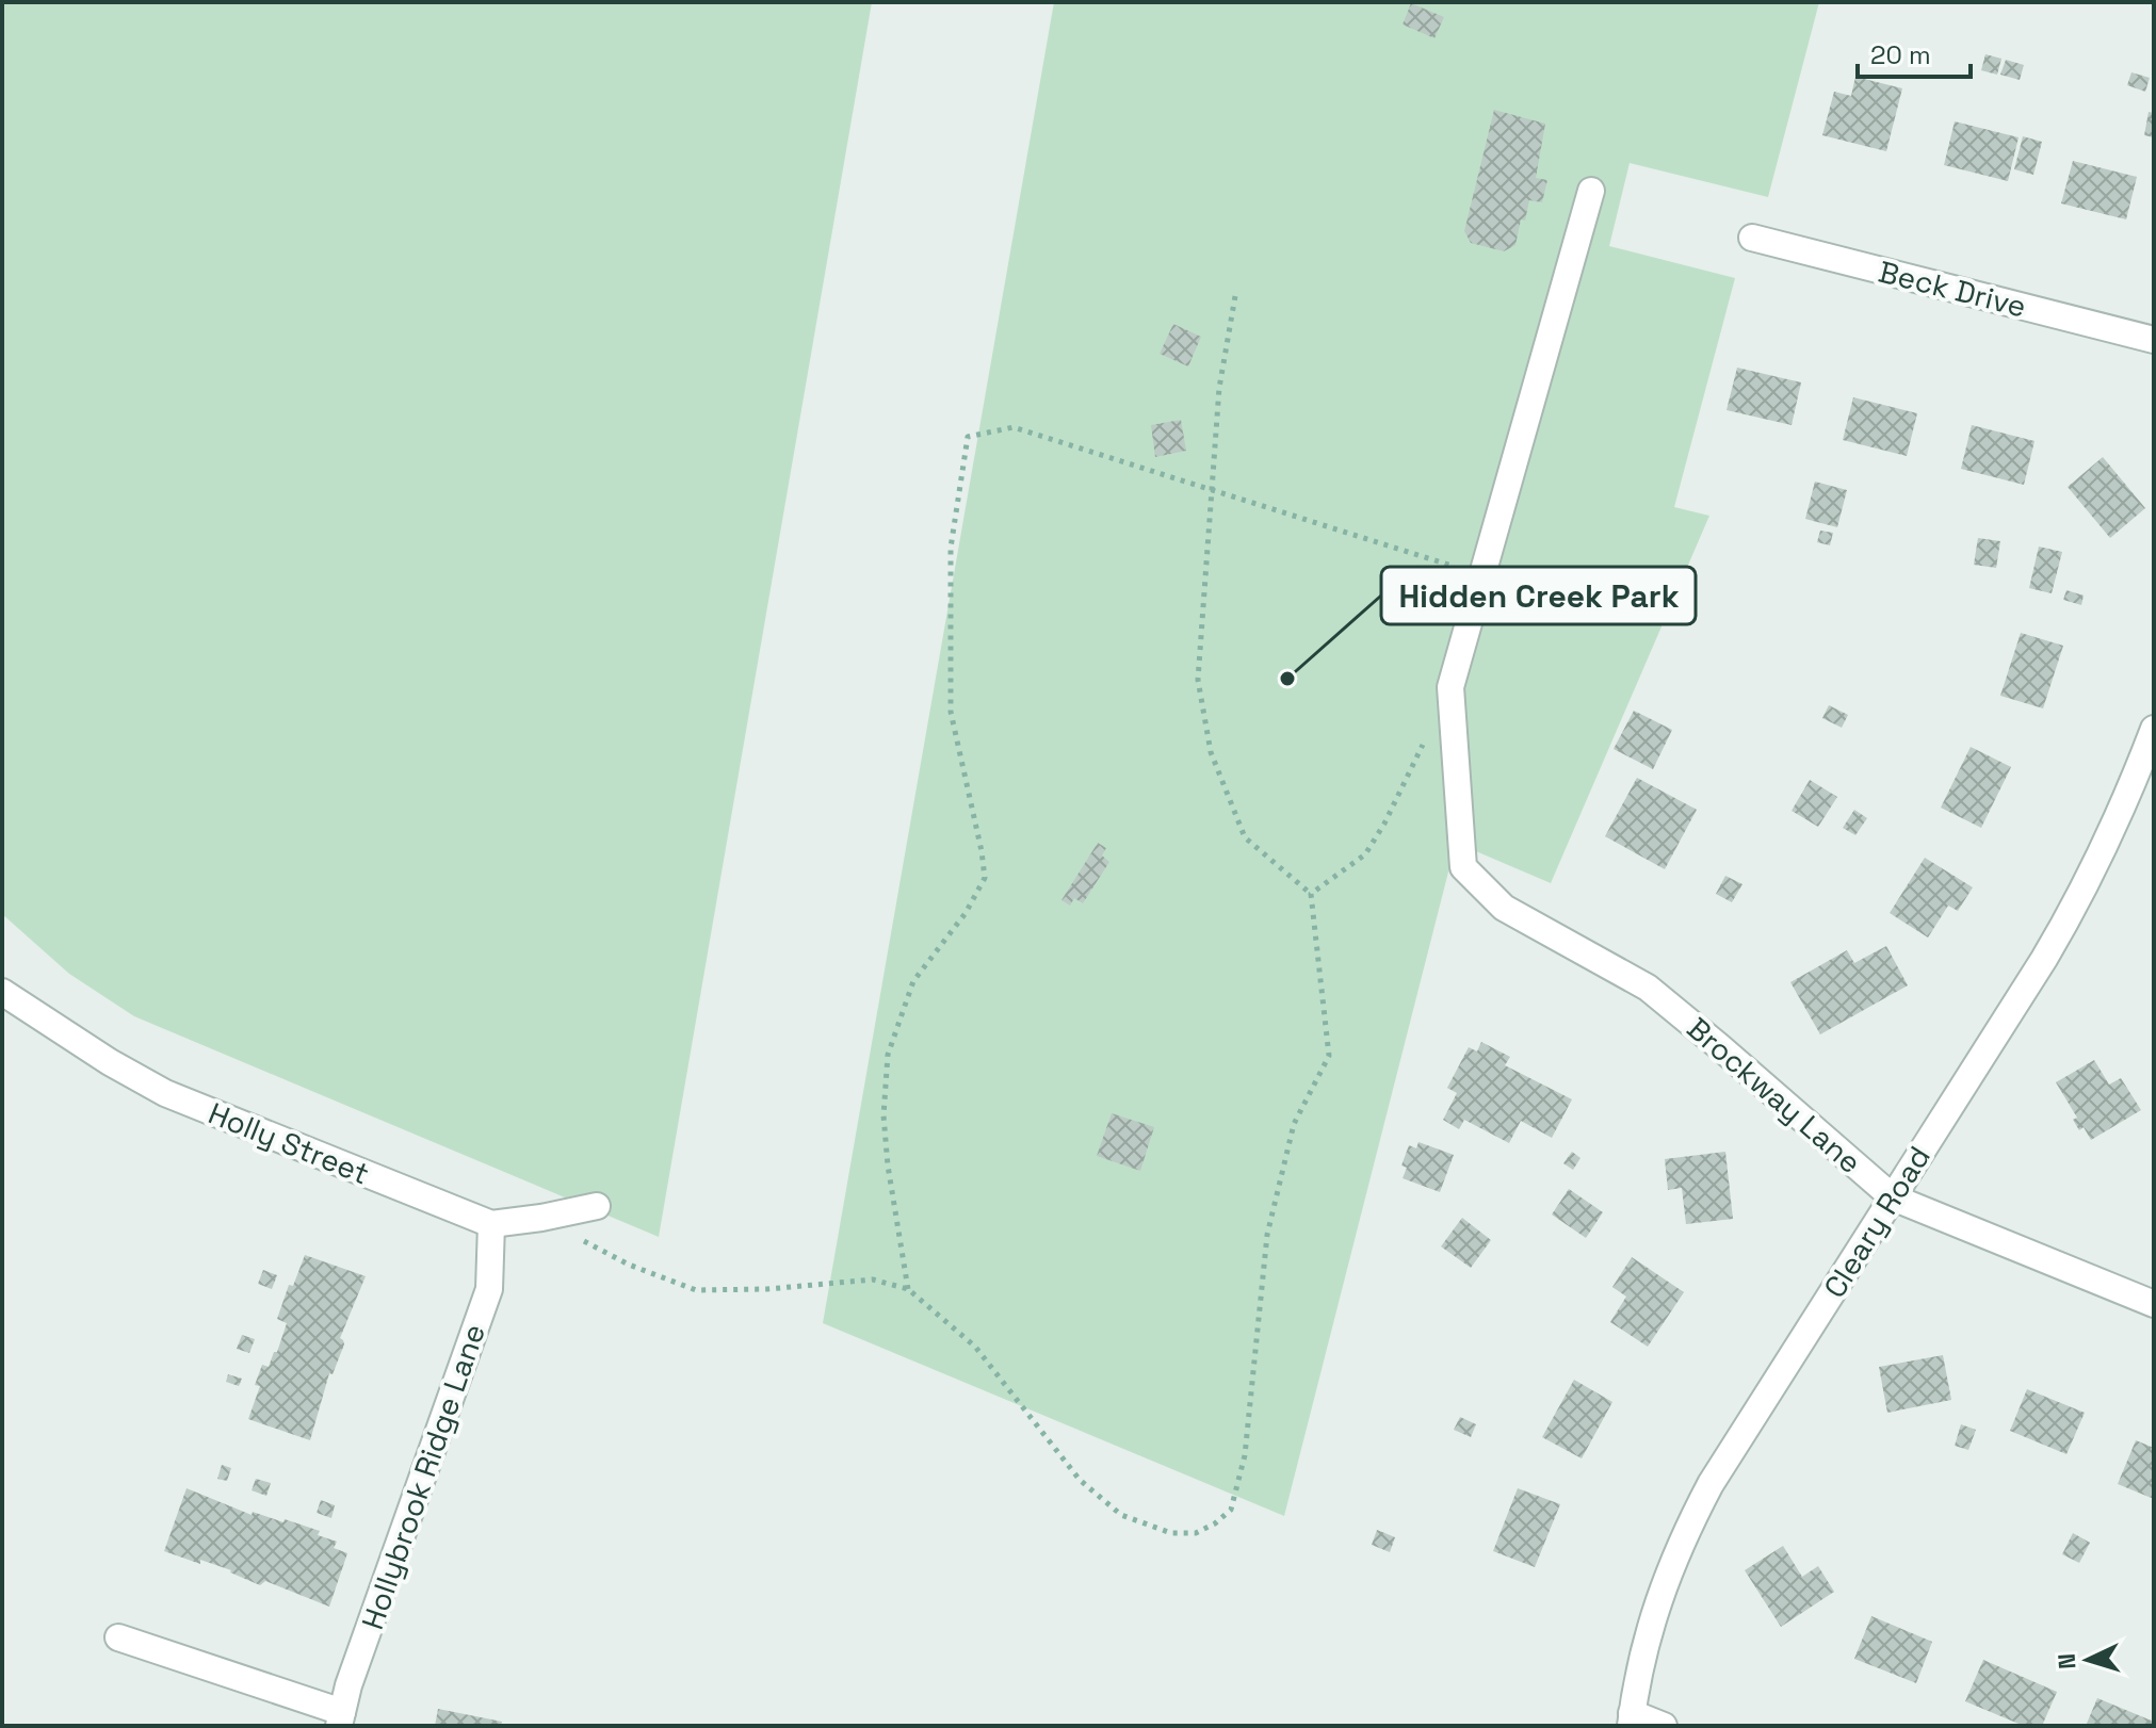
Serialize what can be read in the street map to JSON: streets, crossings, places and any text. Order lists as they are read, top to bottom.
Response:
{
  "streets": {
    "street": [
      "Beck Drive",
      "Brockway Lane",
      "Holly Street",
      "Cleary Road",
      "Hollybrook Ridge Lane"
    ]
  },
  "crossings": [
    ["Brockway Lane", "Cleary Road"],
    ["Holly Street", "Hollybrook Ridge Lane"]
  ],
  "places": ["Hidden Creek Park"],
  "scale_bar": "20 m",
  "north": "left"
}
